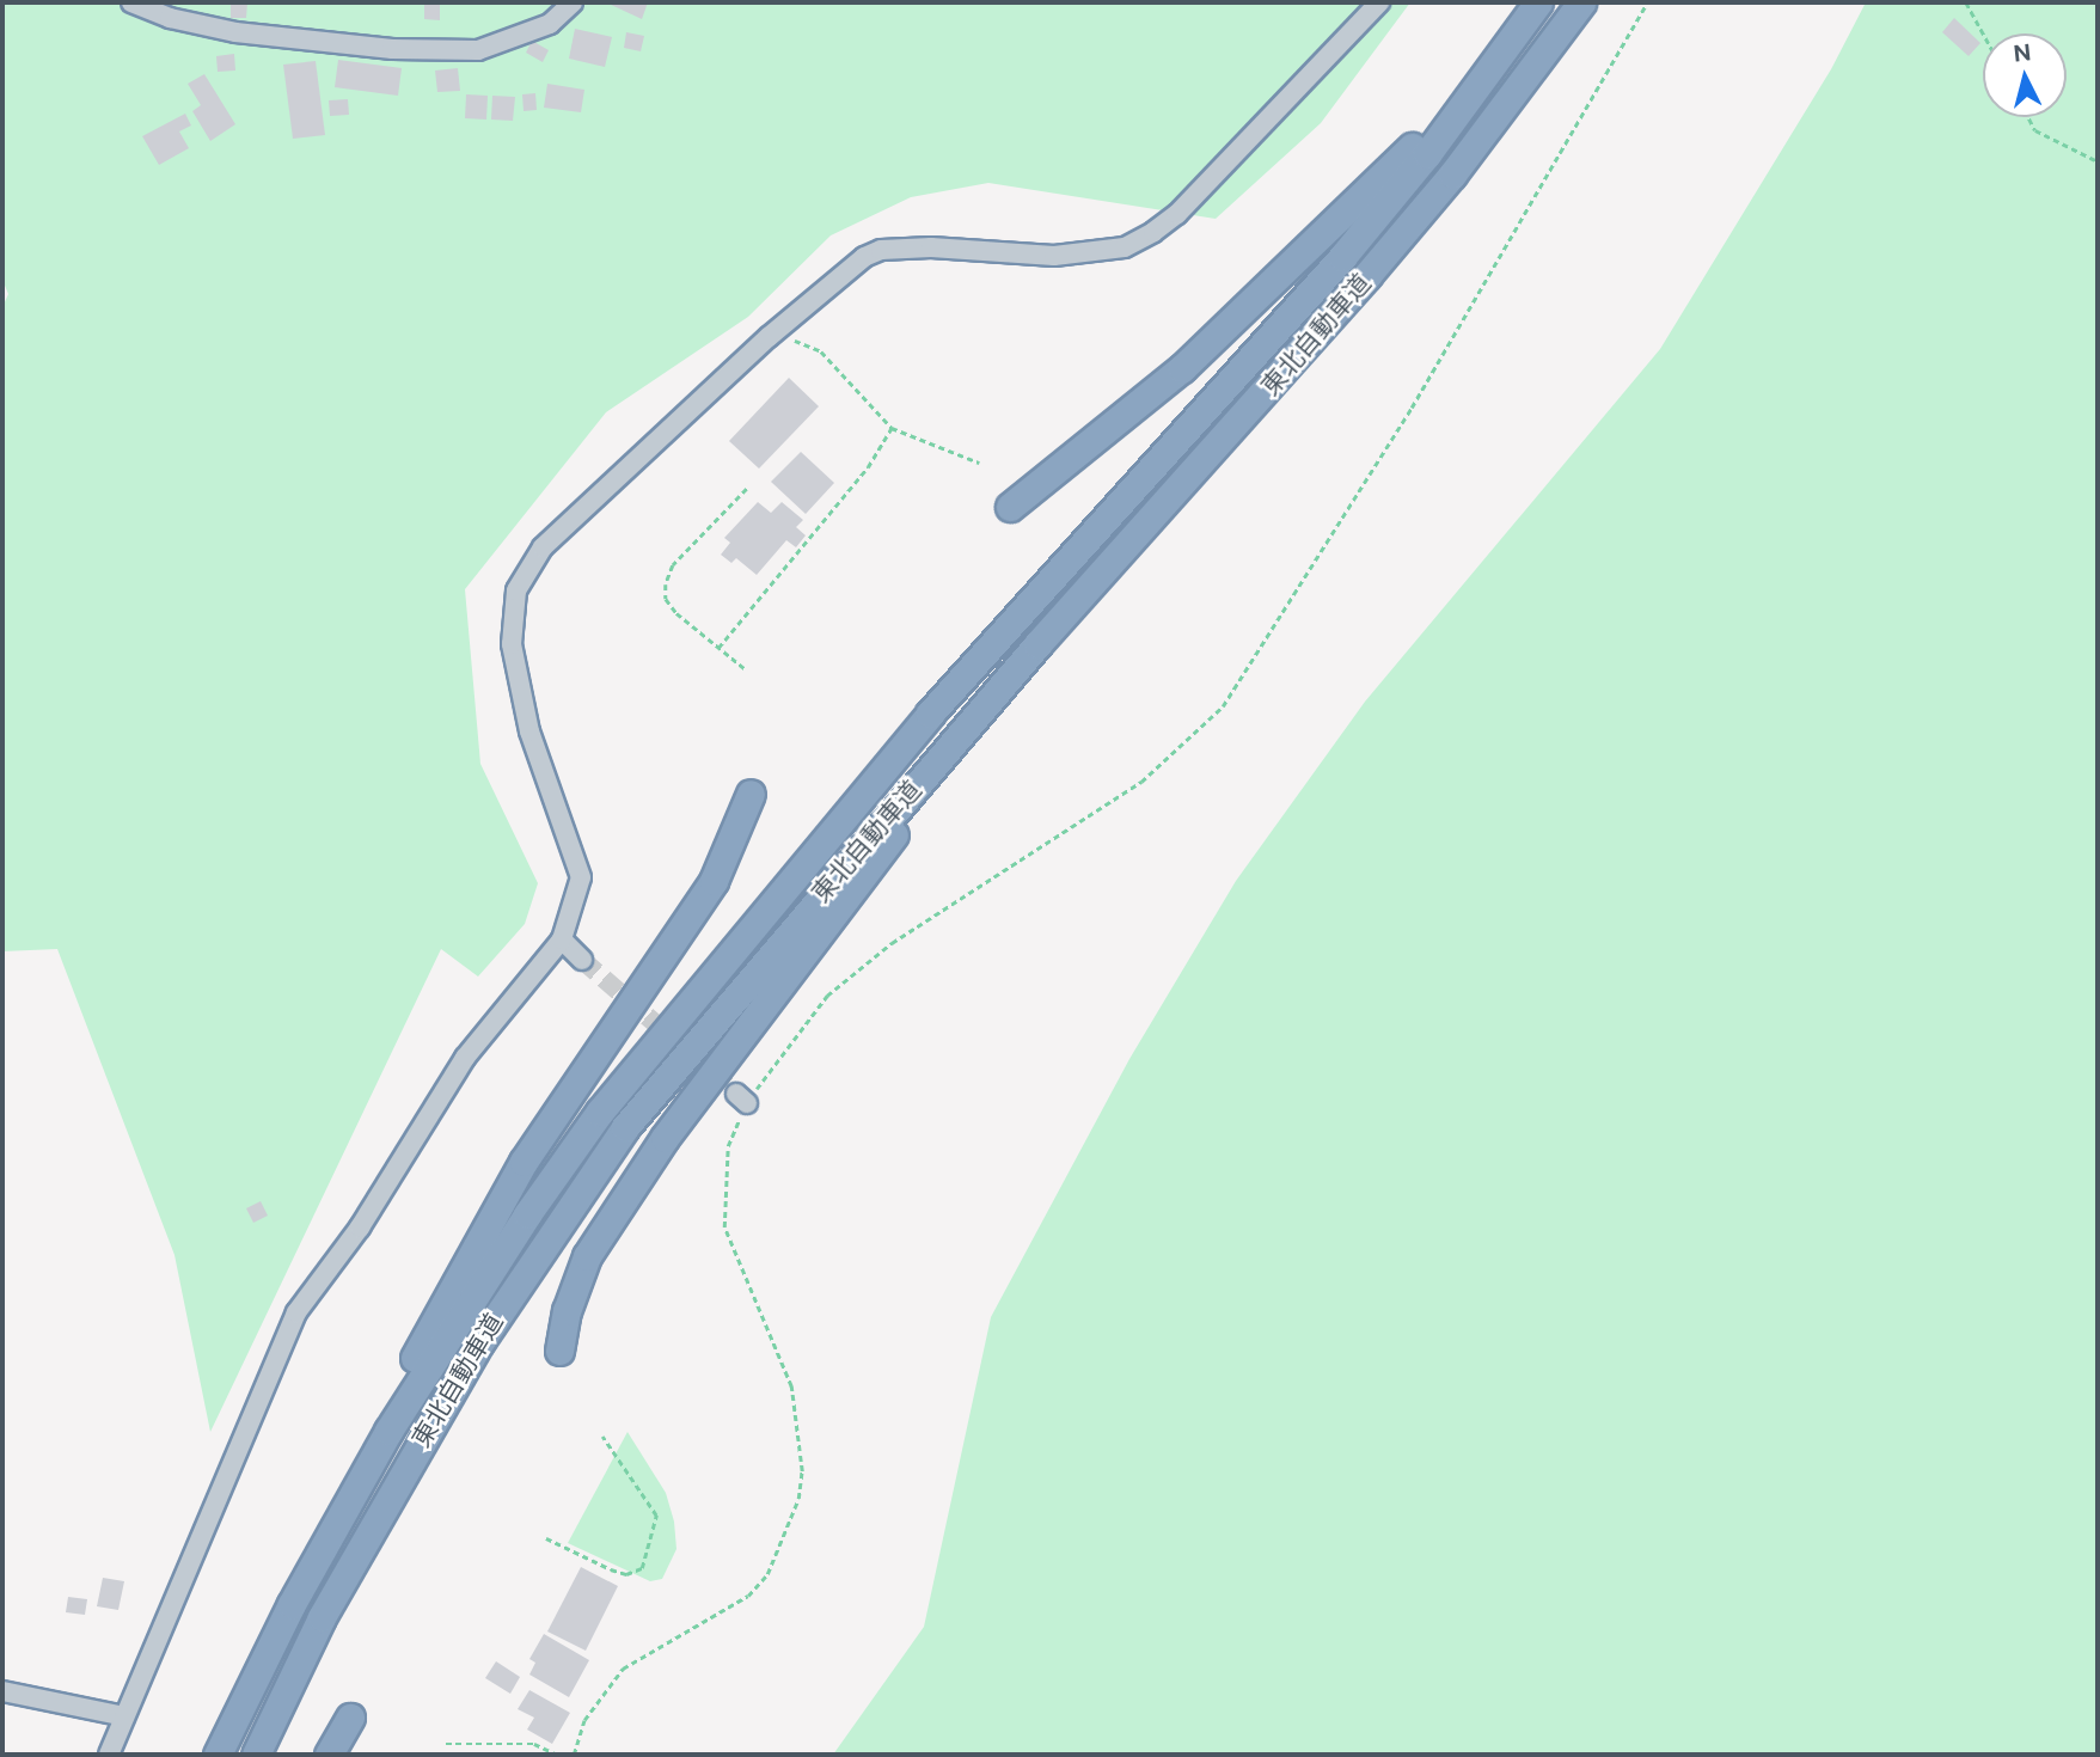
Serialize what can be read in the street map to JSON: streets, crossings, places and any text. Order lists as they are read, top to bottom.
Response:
{
  "streets": {
    "highway": ["東北自動車道"]
  },
  "north": "top"
}
